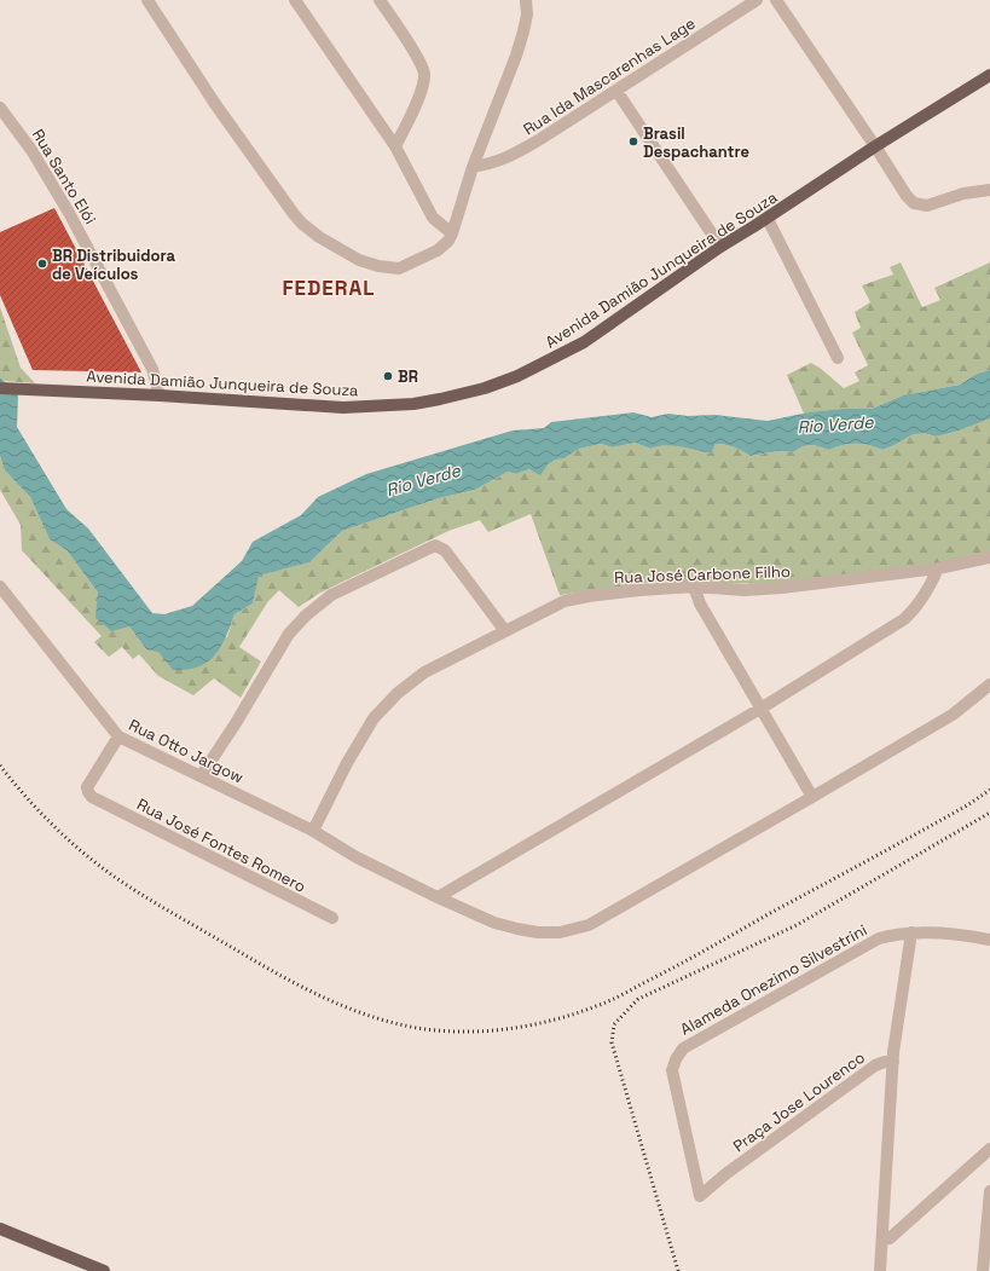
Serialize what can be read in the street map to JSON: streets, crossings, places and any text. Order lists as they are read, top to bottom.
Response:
{
  "streets": {
    "main road": ["Avenida Damião Junqueira de Souza"],
    "street": [
      "Rua Ida Mascarenhas Lage",
      "Rua Santo Elói",
      "Rua José Carbone Filho",
      "Rua Otto Jargow",
      "Rua José Fontes Romero",
      "Alameda Onezimo Silvestrini",
      "Praça Jose Lourenco"
    ]
  },
  "crossings": [
    ["Rua Santo Elói", "Avenida Damião Junqueira de Souza"],
    ["Rua José Carbone Filho", "Rua Otto Jargow"],
    ["Rua Otto Jargow", "Rua José Fontes Romero"],
    ["Alameda Onezimo Silvestrini", "Praça Jose Lourenco"]
  ],
  "districts": ["FEDERAL"],
  "water": ["Rio Verde"],
  "places": ["Brasil Despachantre", "BR Distribuidora de Veículos", "BR"]
}
